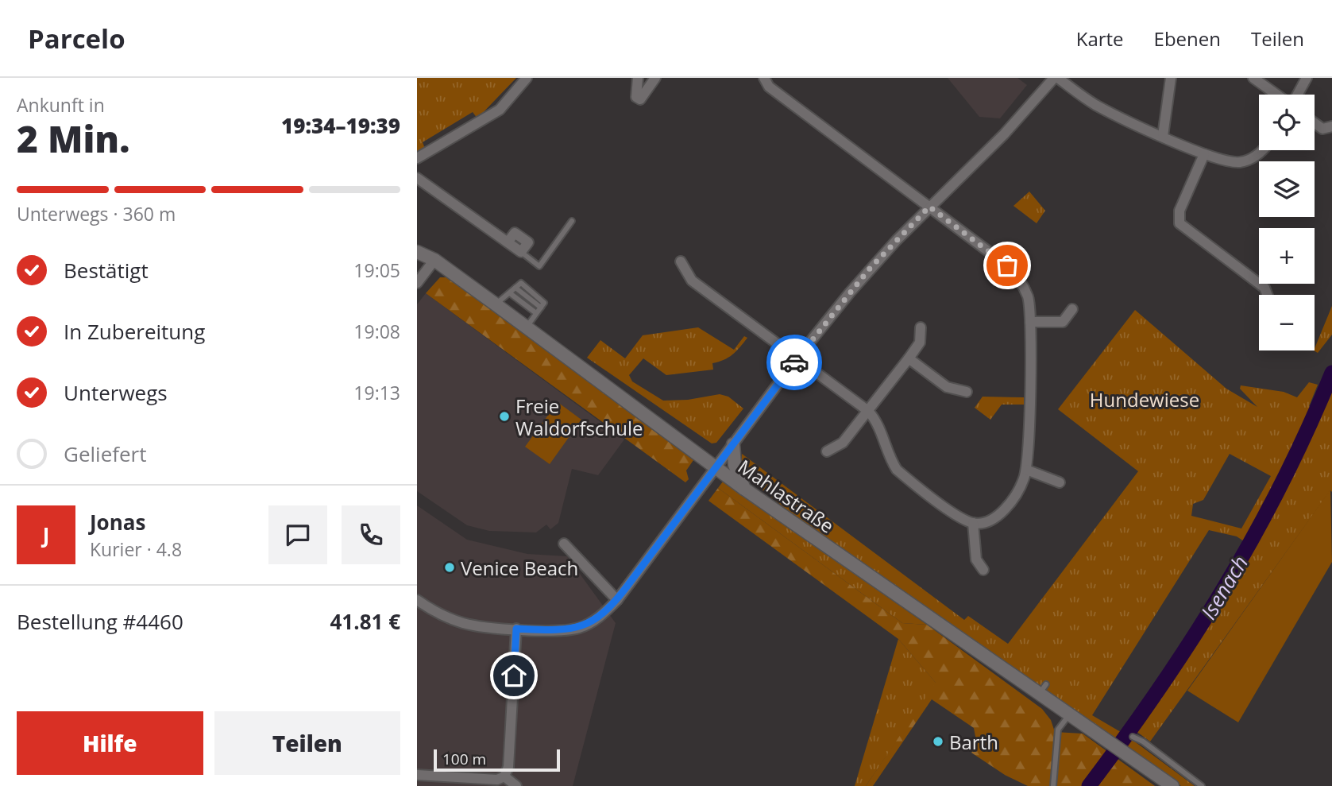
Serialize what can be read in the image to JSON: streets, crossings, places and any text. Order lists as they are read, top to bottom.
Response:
{
  "streets": {
    "street": ["Mahlastraße"]
  },
  "water": ["Isenach"],
  "parks": ["Hundewiese"],
  "places": ["Freie Waldorfschule", "Venice Beach", "Barth"],
  "scale_bar": "100 m",
  "page": {
    "header": "Parcelo",
    "nav": ["Karte", "Ebenen", "Teilen"],
    "heading": ["2 Min.", "Ankunft in", "19:34–19:39"],
    "panel": [
      "Jonas",
      "Kurier · 4.8",
      "Bestellung #4460",
      "41.81 €"
    ],
    "map_buttons": ["+", "−"],
    "bar": "Unterwegs · 360 m",
    "list": [
      ["Bestätigt", "19:05"],
      ["In Zubereitung", "19:08"],
      ["Unterwegs", "19:13"],
      "Geliefert"
    ],
    "round": "J",
    "buttons": ["Hilfe", "Teilen"],
    "scale": "100 m"
  }
}
